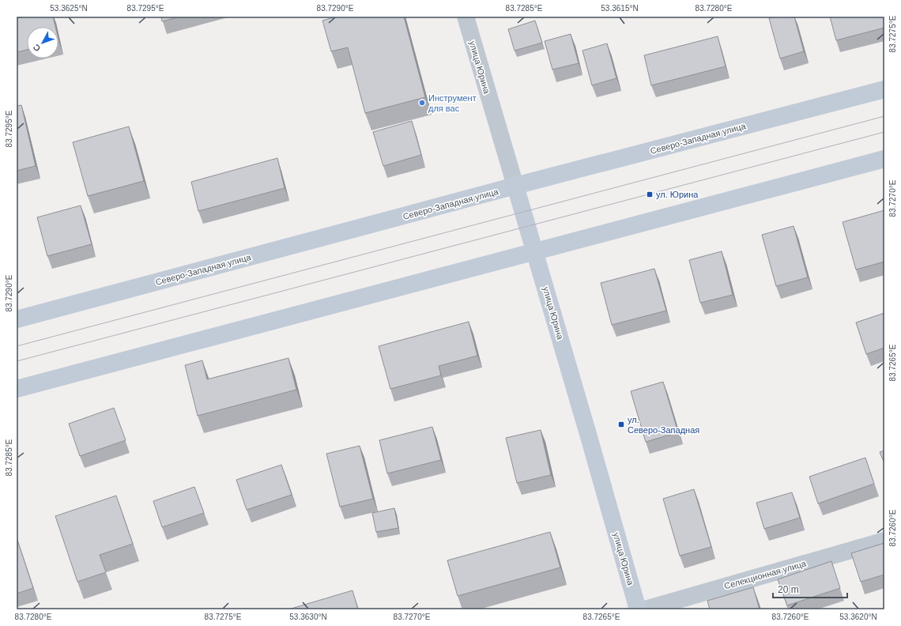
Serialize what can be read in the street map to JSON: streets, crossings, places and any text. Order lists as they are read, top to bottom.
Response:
{
  "streets": {
    "main road": ["улица Юрина", "Северо-Западная улица"],
    "street": ["Селекционная улица"]
  },
  "crossings": [
    ["улица Юрина", "Северо-Западная улица"]
  ],
  "places": {
    "other": ["Инструмент для вас"],
    "transit": ["ул. Юрина", "ул. Северо-Западная"]
  },
  "scale_bar": "20 m",
  "north": "bottom left",
  "coordinates": [
    "53.3625°N",
    "83.7295°E",
    "83.7290°E",
    "83.7285°E",
    "53.3615°N",
    "83.7280°E",
    "83.7275°E",
    "83.7270°E",
    "83.7265°E",
    "83.7260°E",
    "53.3630°N",
    "53.3620°N"
  ]
}
